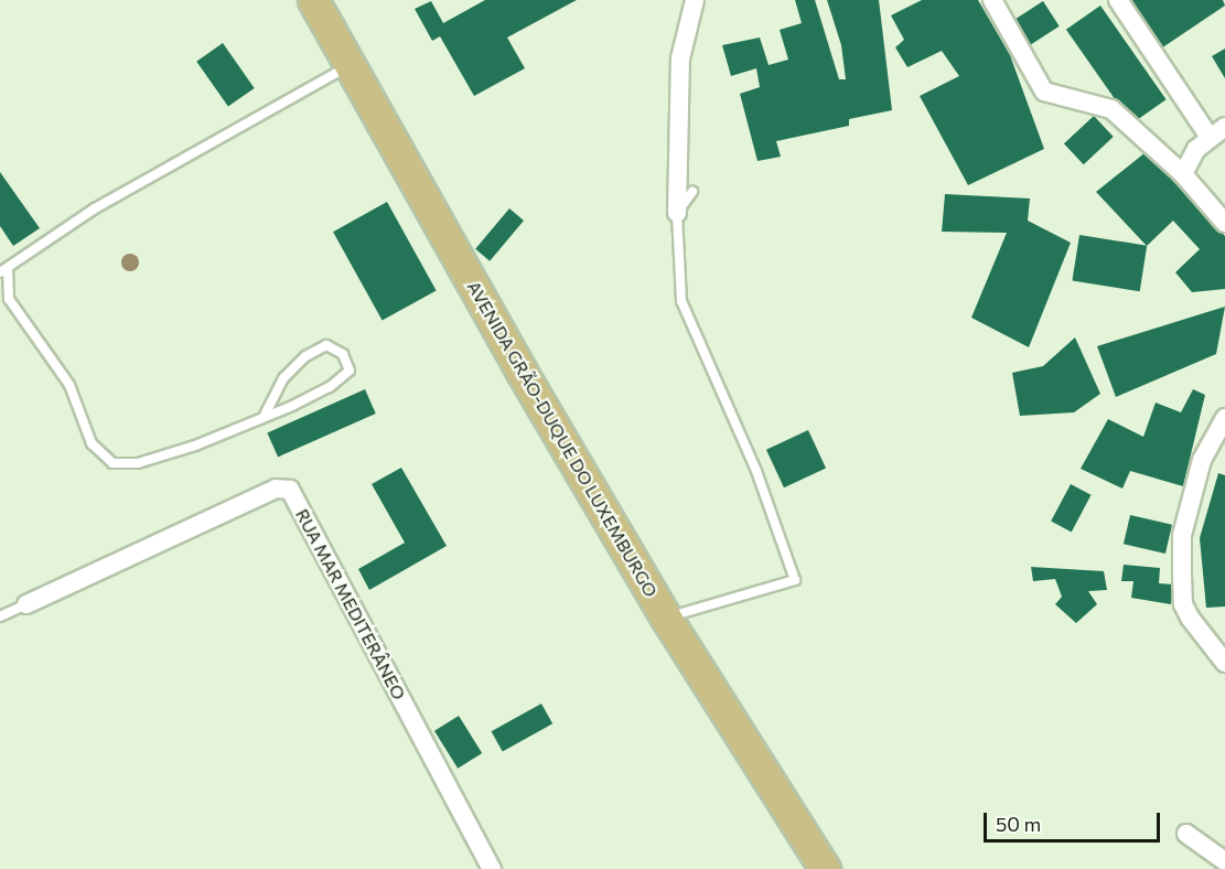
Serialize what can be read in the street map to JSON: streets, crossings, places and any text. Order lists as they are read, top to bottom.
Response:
{
  "streets": {
    "main road": ["AVENIDA GRÃO-DUQUE DO LUXEMBURGO"],
    "street": ["RUA MAR MEDITERÂNEO"]
  },
  "scale_bar": "50 m"
}
